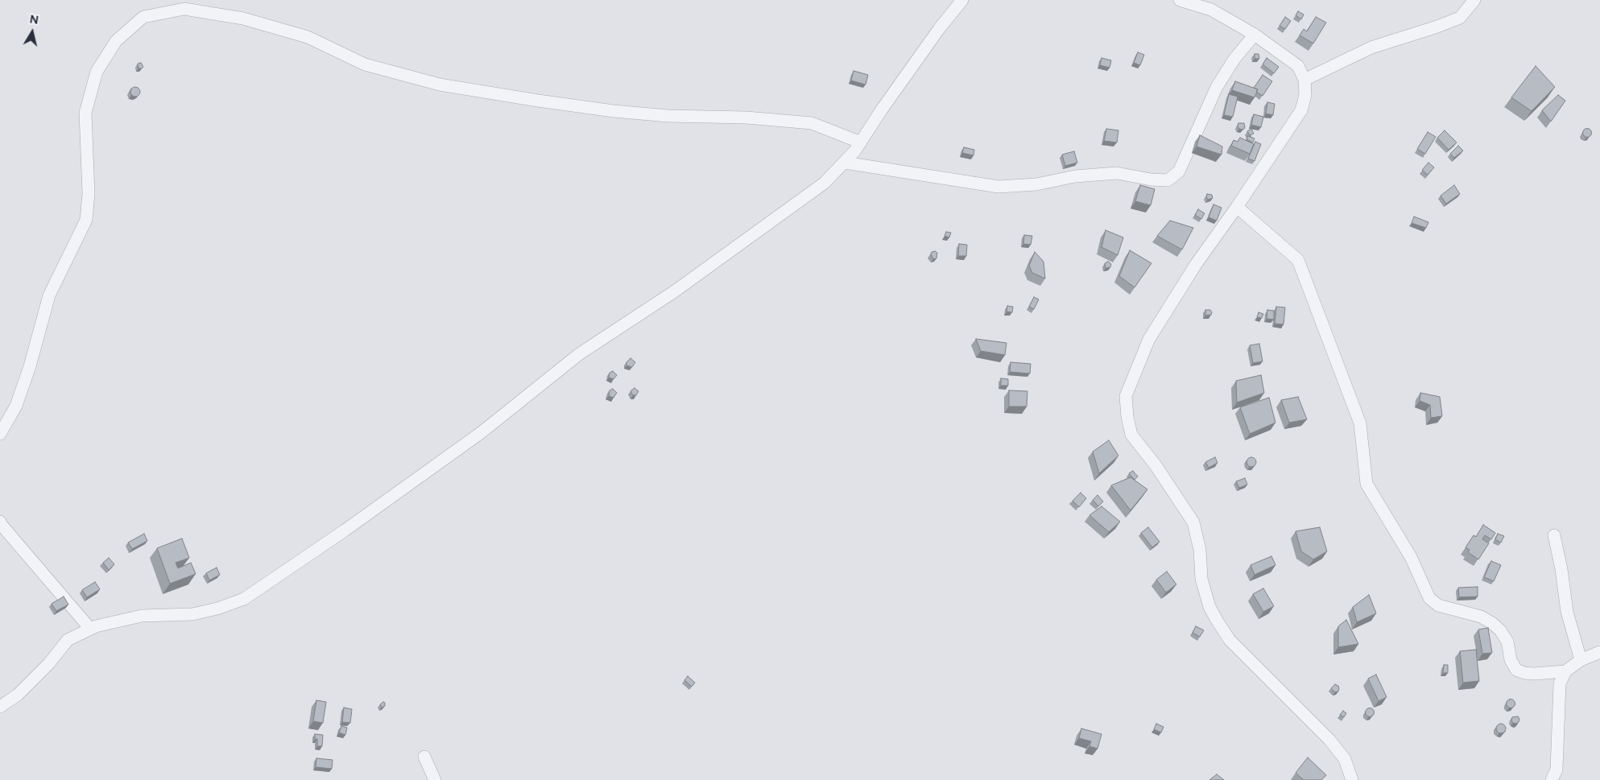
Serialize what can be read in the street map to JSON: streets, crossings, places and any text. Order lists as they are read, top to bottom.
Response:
{
  "north": "top"
}
